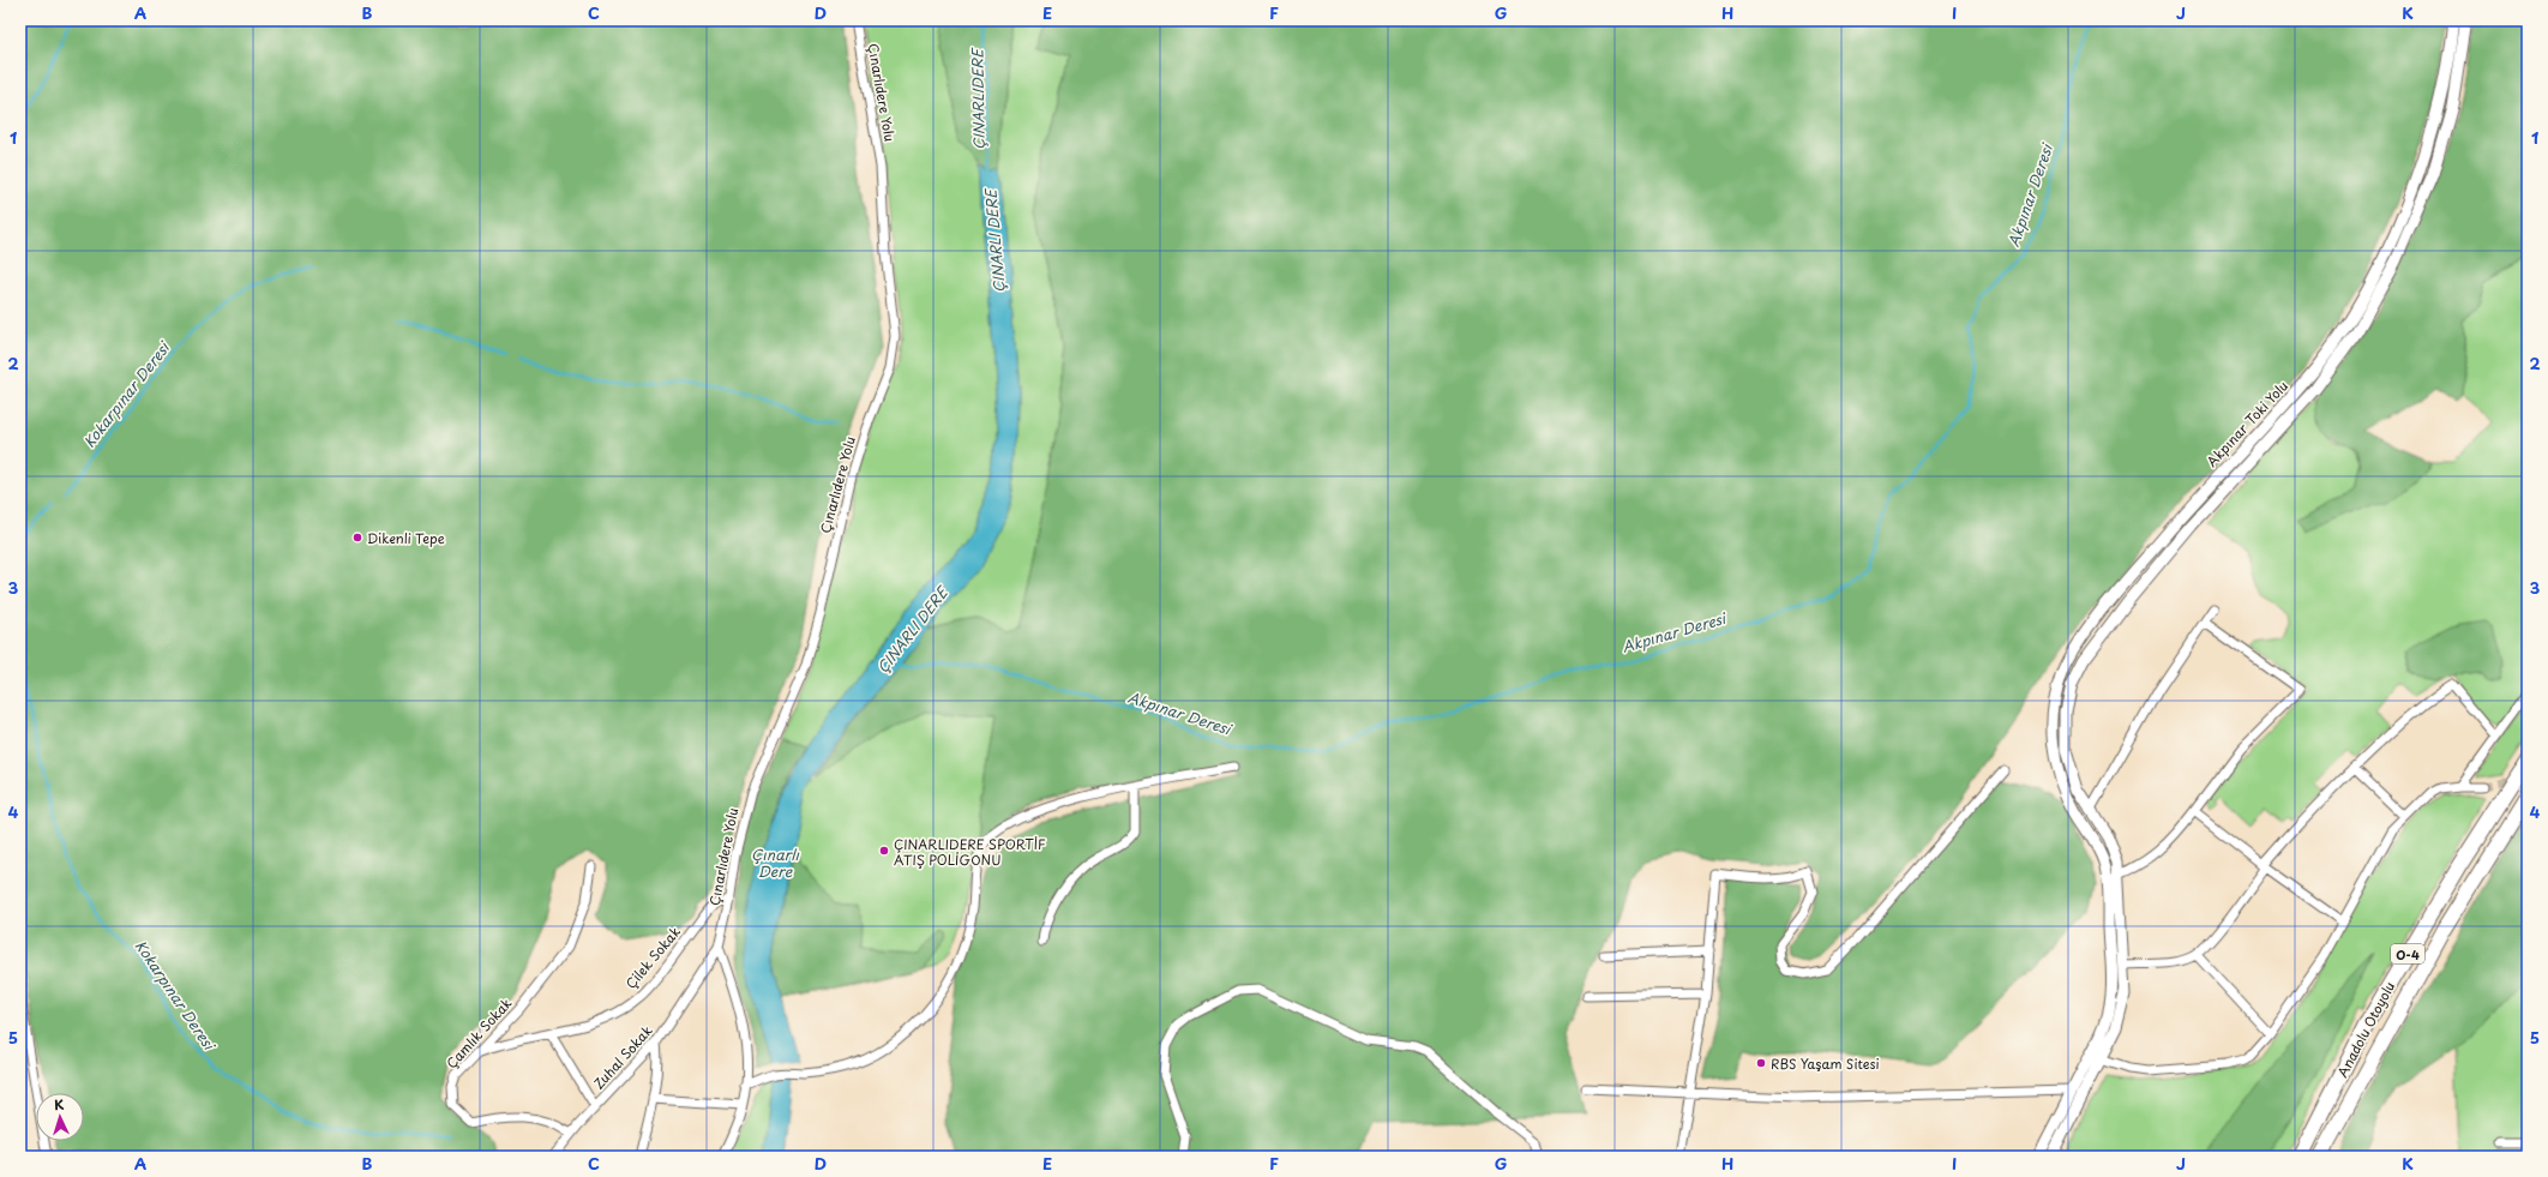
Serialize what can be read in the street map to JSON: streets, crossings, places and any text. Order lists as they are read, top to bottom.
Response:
{
  "streets": {
    "highway": ["O-4", "Anadolu Otoyolu"],
    "main road": ["Akpınar Toki Yolu"],
    "street": [
      "Çınarlıdere Yolu",
      "Çilek Sokak",
      "Çamlık Sokak",
      "Zuhal Sokak"
    ]
  },
  "crossings": [
    ["Çınarlıdere Yolu", "Çilek Sokak"],
    ["Çınarlıdere Yolu", "Zuhal Sokak"],
    ["Çilek Sokak", "Çamlık Sokak"],
    ["Çamlık Sokak", "Zuhal Sokak"]
  ],
  "water": [
    "ÇINARLIDERE",
    "Akpınar Deresi",
    "ÇINARLI DERE",
    "Kokarpınar Deresi",
    "Çınarlı Dere"
  ],
  "places": ["Dikenli Tepe", "ÇINARLIDERE SPORTİF ATIŞ POLİGONU", "RBS Yaşam Sitesi"],
  "north": "top",
  "grid": {
    "columns": [
      "A",
      "B",
      "C",
      "D",
      "E",
      "F",
      "G",
      "H",
      "I",
      "J",
      "K"
    ],
    "rows": [
      "1",
      "2",
      "3",
      "4",
      "5"
    ]
  }
}
